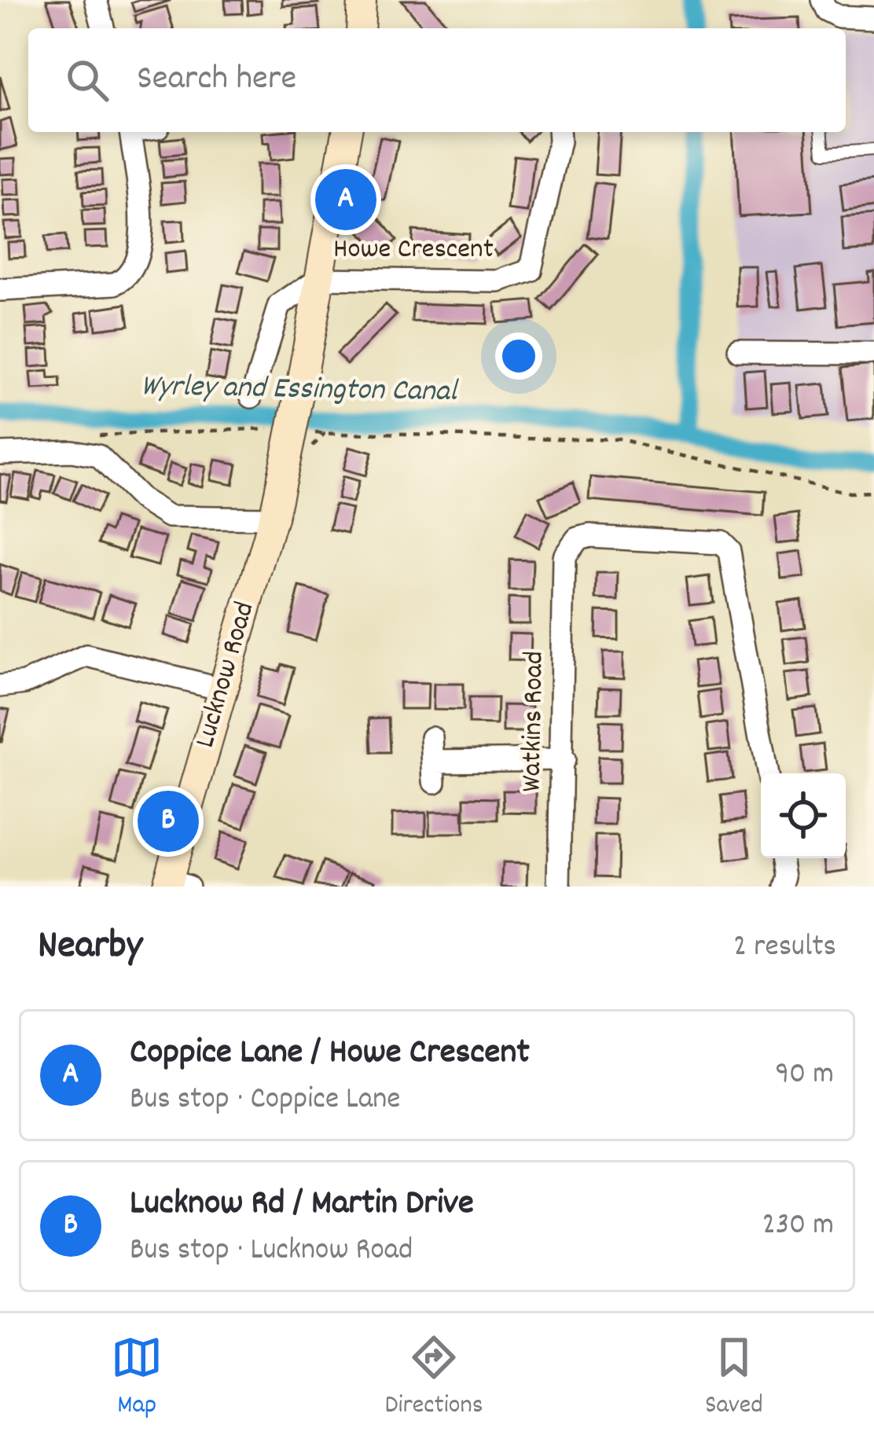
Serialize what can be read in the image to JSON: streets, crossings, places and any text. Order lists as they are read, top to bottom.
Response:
{
  "streets": {
    "street": ["Howe Crescent", "Lucknow Road", "Watkins Road"]
  },
  "crossings": [
    ["Howe Crescent", "Lucknow Road"]
  ],
  "water": ["Wyrley and Essington Canal"],
  "page": {
    "search": "Search here",
    "pins": ["A", "B"],
    "heading": ["Nearby", "2 results"],
    "list": [
      {
        "mark": "A",
        "name": "Coppice Lane / Howe Crescent",
        "note": "Bus stop · Coppice Lane",
        "value": "90 m"
      },
      {
        "mark": "B",
        "name": "Lucknow Rd / Martin Drive",
        "note": "Bus stop · Lucknow Road",
        "value": "230 m"
      }
    ],
    "nav": ["Map", "Directions", "Saved"]
  }
}
